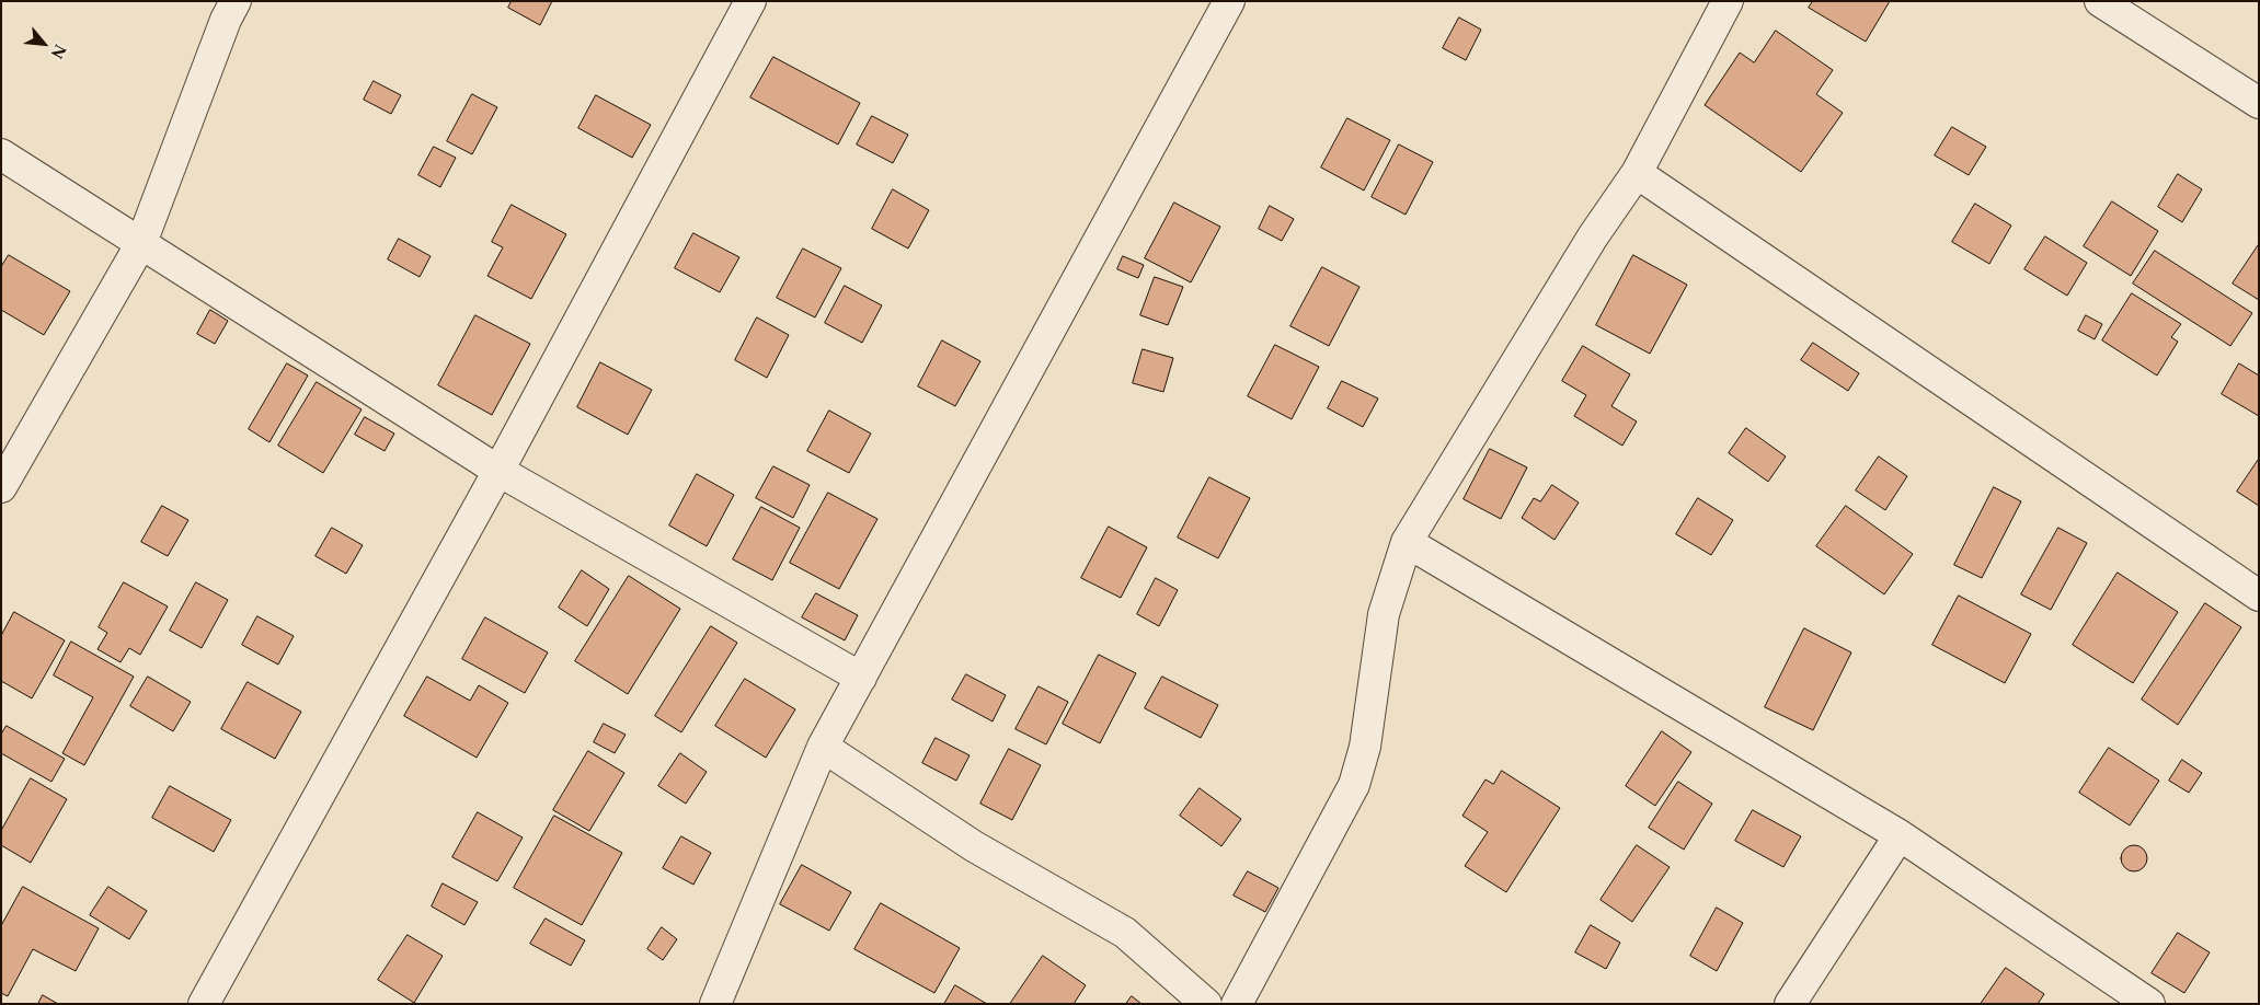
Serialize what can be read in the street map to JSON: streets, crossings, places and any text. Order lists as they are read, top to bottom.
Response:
{
  "north": "bottom right"
}
